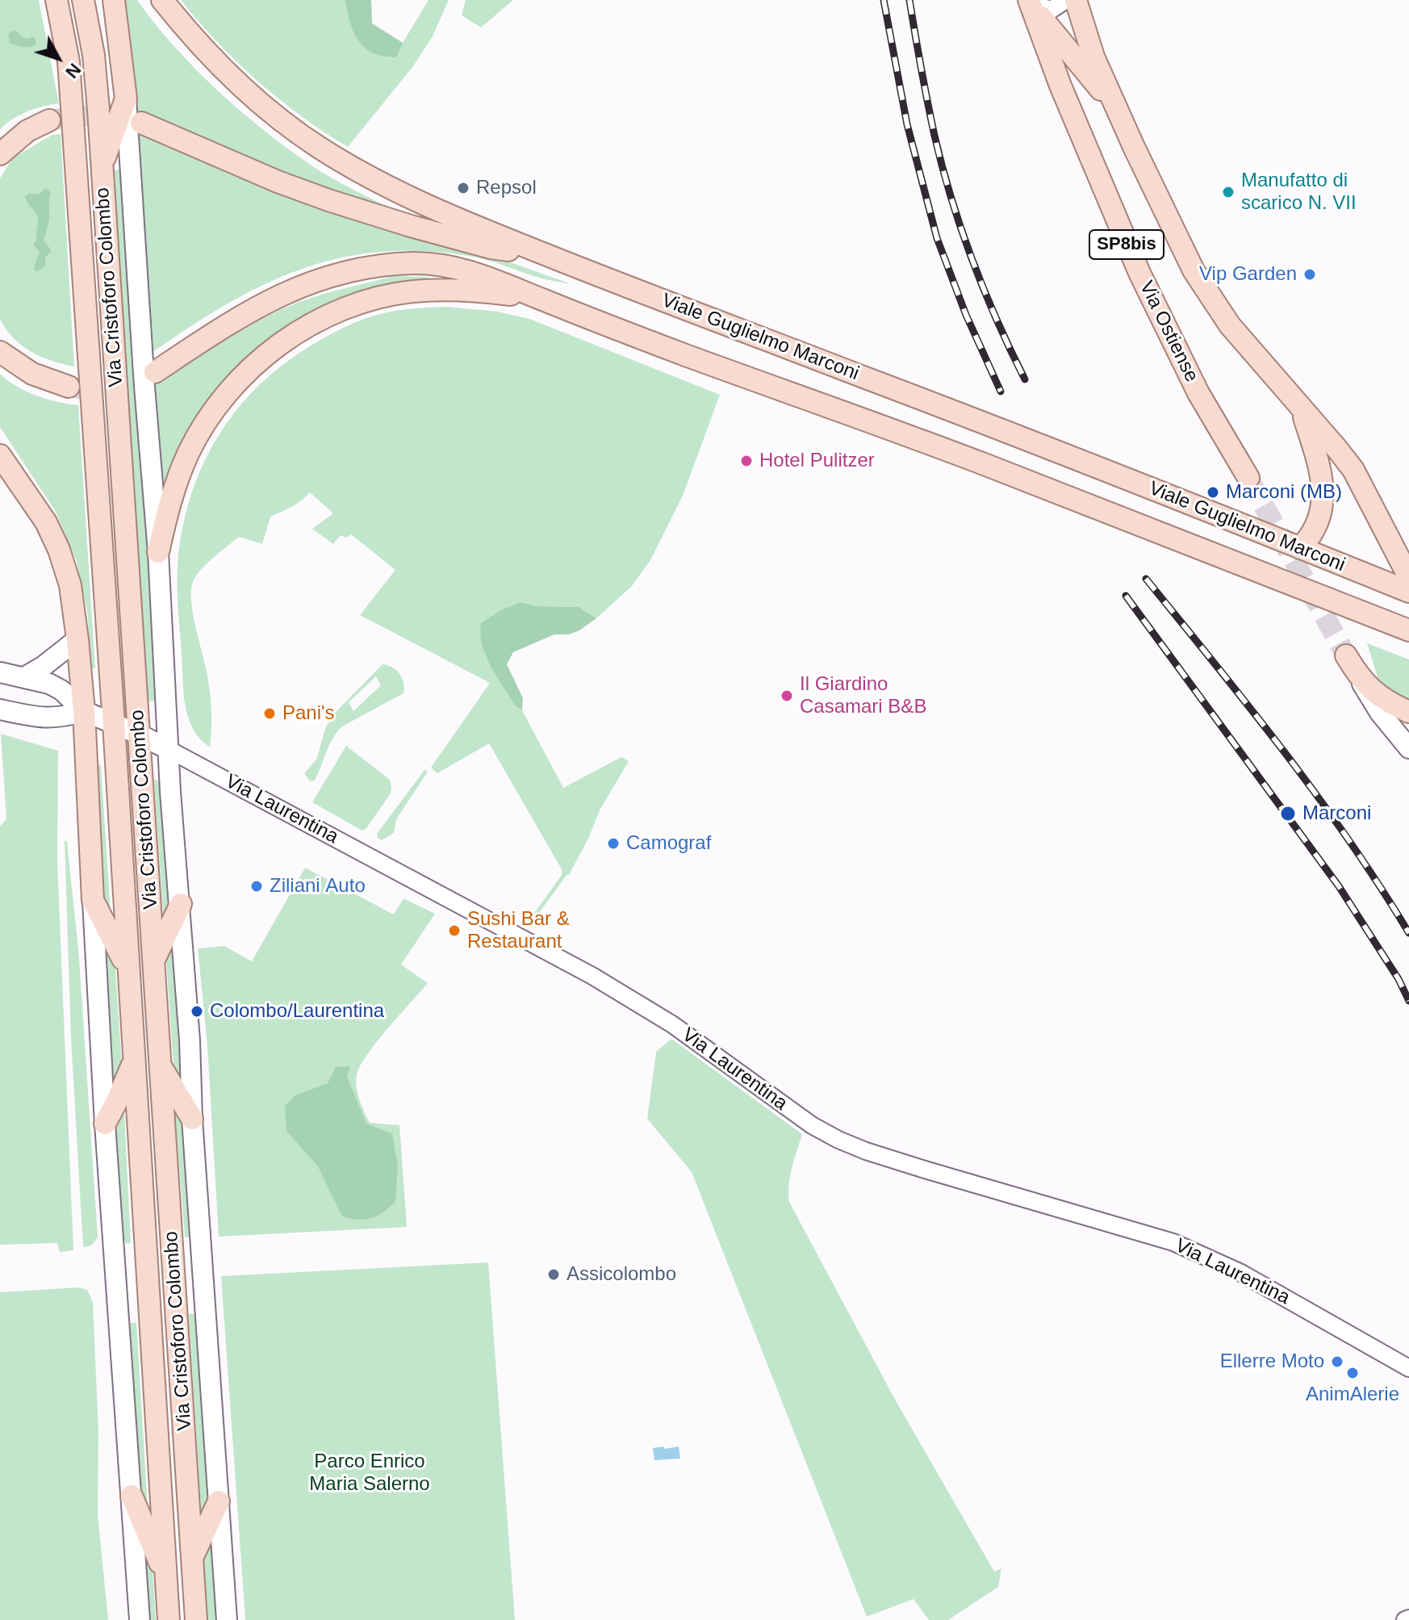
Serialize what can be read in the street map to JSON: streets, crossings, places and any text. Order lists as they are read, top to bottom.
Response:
{
  "streets": {
    "main road": [
      "SP8bis",
      "Via Cristoforo Colombo",
      "Via Ostiense",
      "Viale Guglielmo Marconi",
      "Via Laurentina"
    ]
  },
  "crossings": [
    ["Via Cristoforo Colombo", "Via Laurentina"]
  ],
  "parks": ["Parco Enrico Maria Salerno"],
  "places": [
    "Repsol",
    "Manufatto di scarico N. VII",
    "Vip Garden",
    "Hotel Pulitzer",
    "Marconi (MB)",
    "Il Giardino Casamari B&B",
    "Pani's",
    "Marconi",
    "Camograf",
    "Ziliani Auto",
    "Sushi Bar & Restaurant",
    "Colombo/Laurentina",
    "Assicolombo",
    "Ellerre Moto",
    "AnimAlerie"
  ],
  "north": "bottom right"
}
